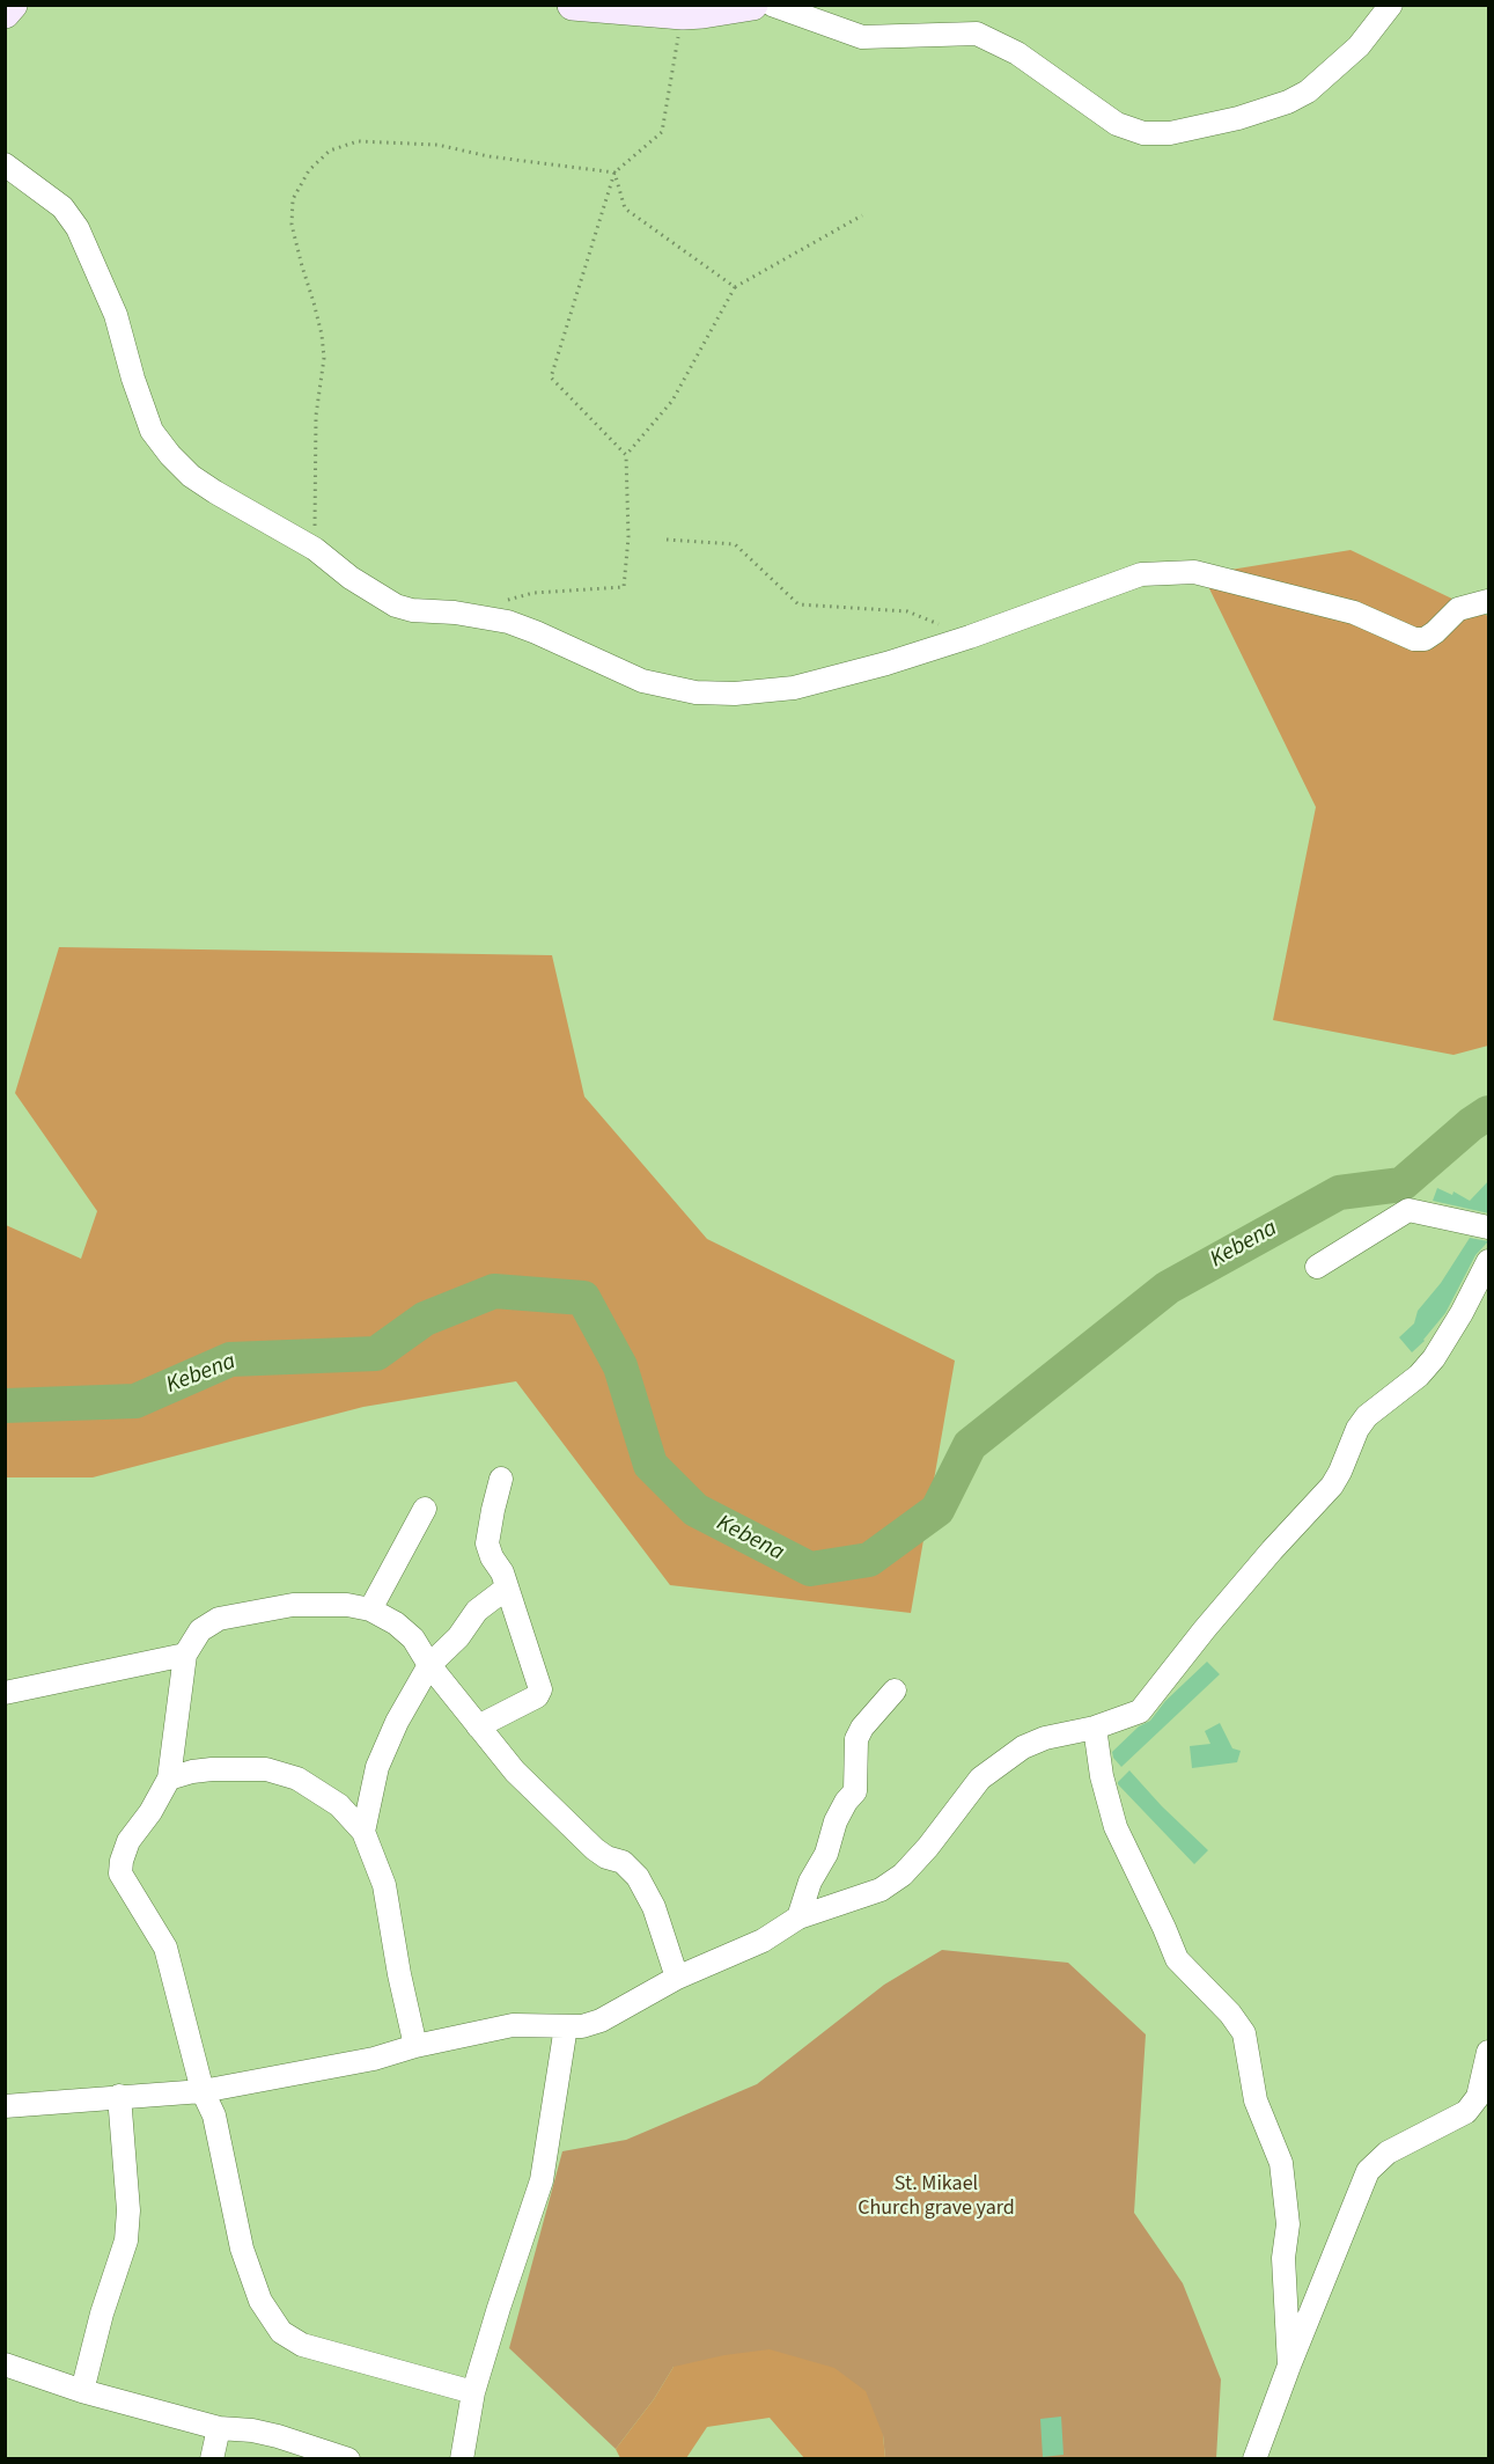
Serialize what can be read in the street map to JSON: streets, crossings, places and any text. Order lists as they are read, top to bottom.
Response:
{
  "water": ["Kebena"],
  "parks": ["St. Mikael Church grave yard"]
}
